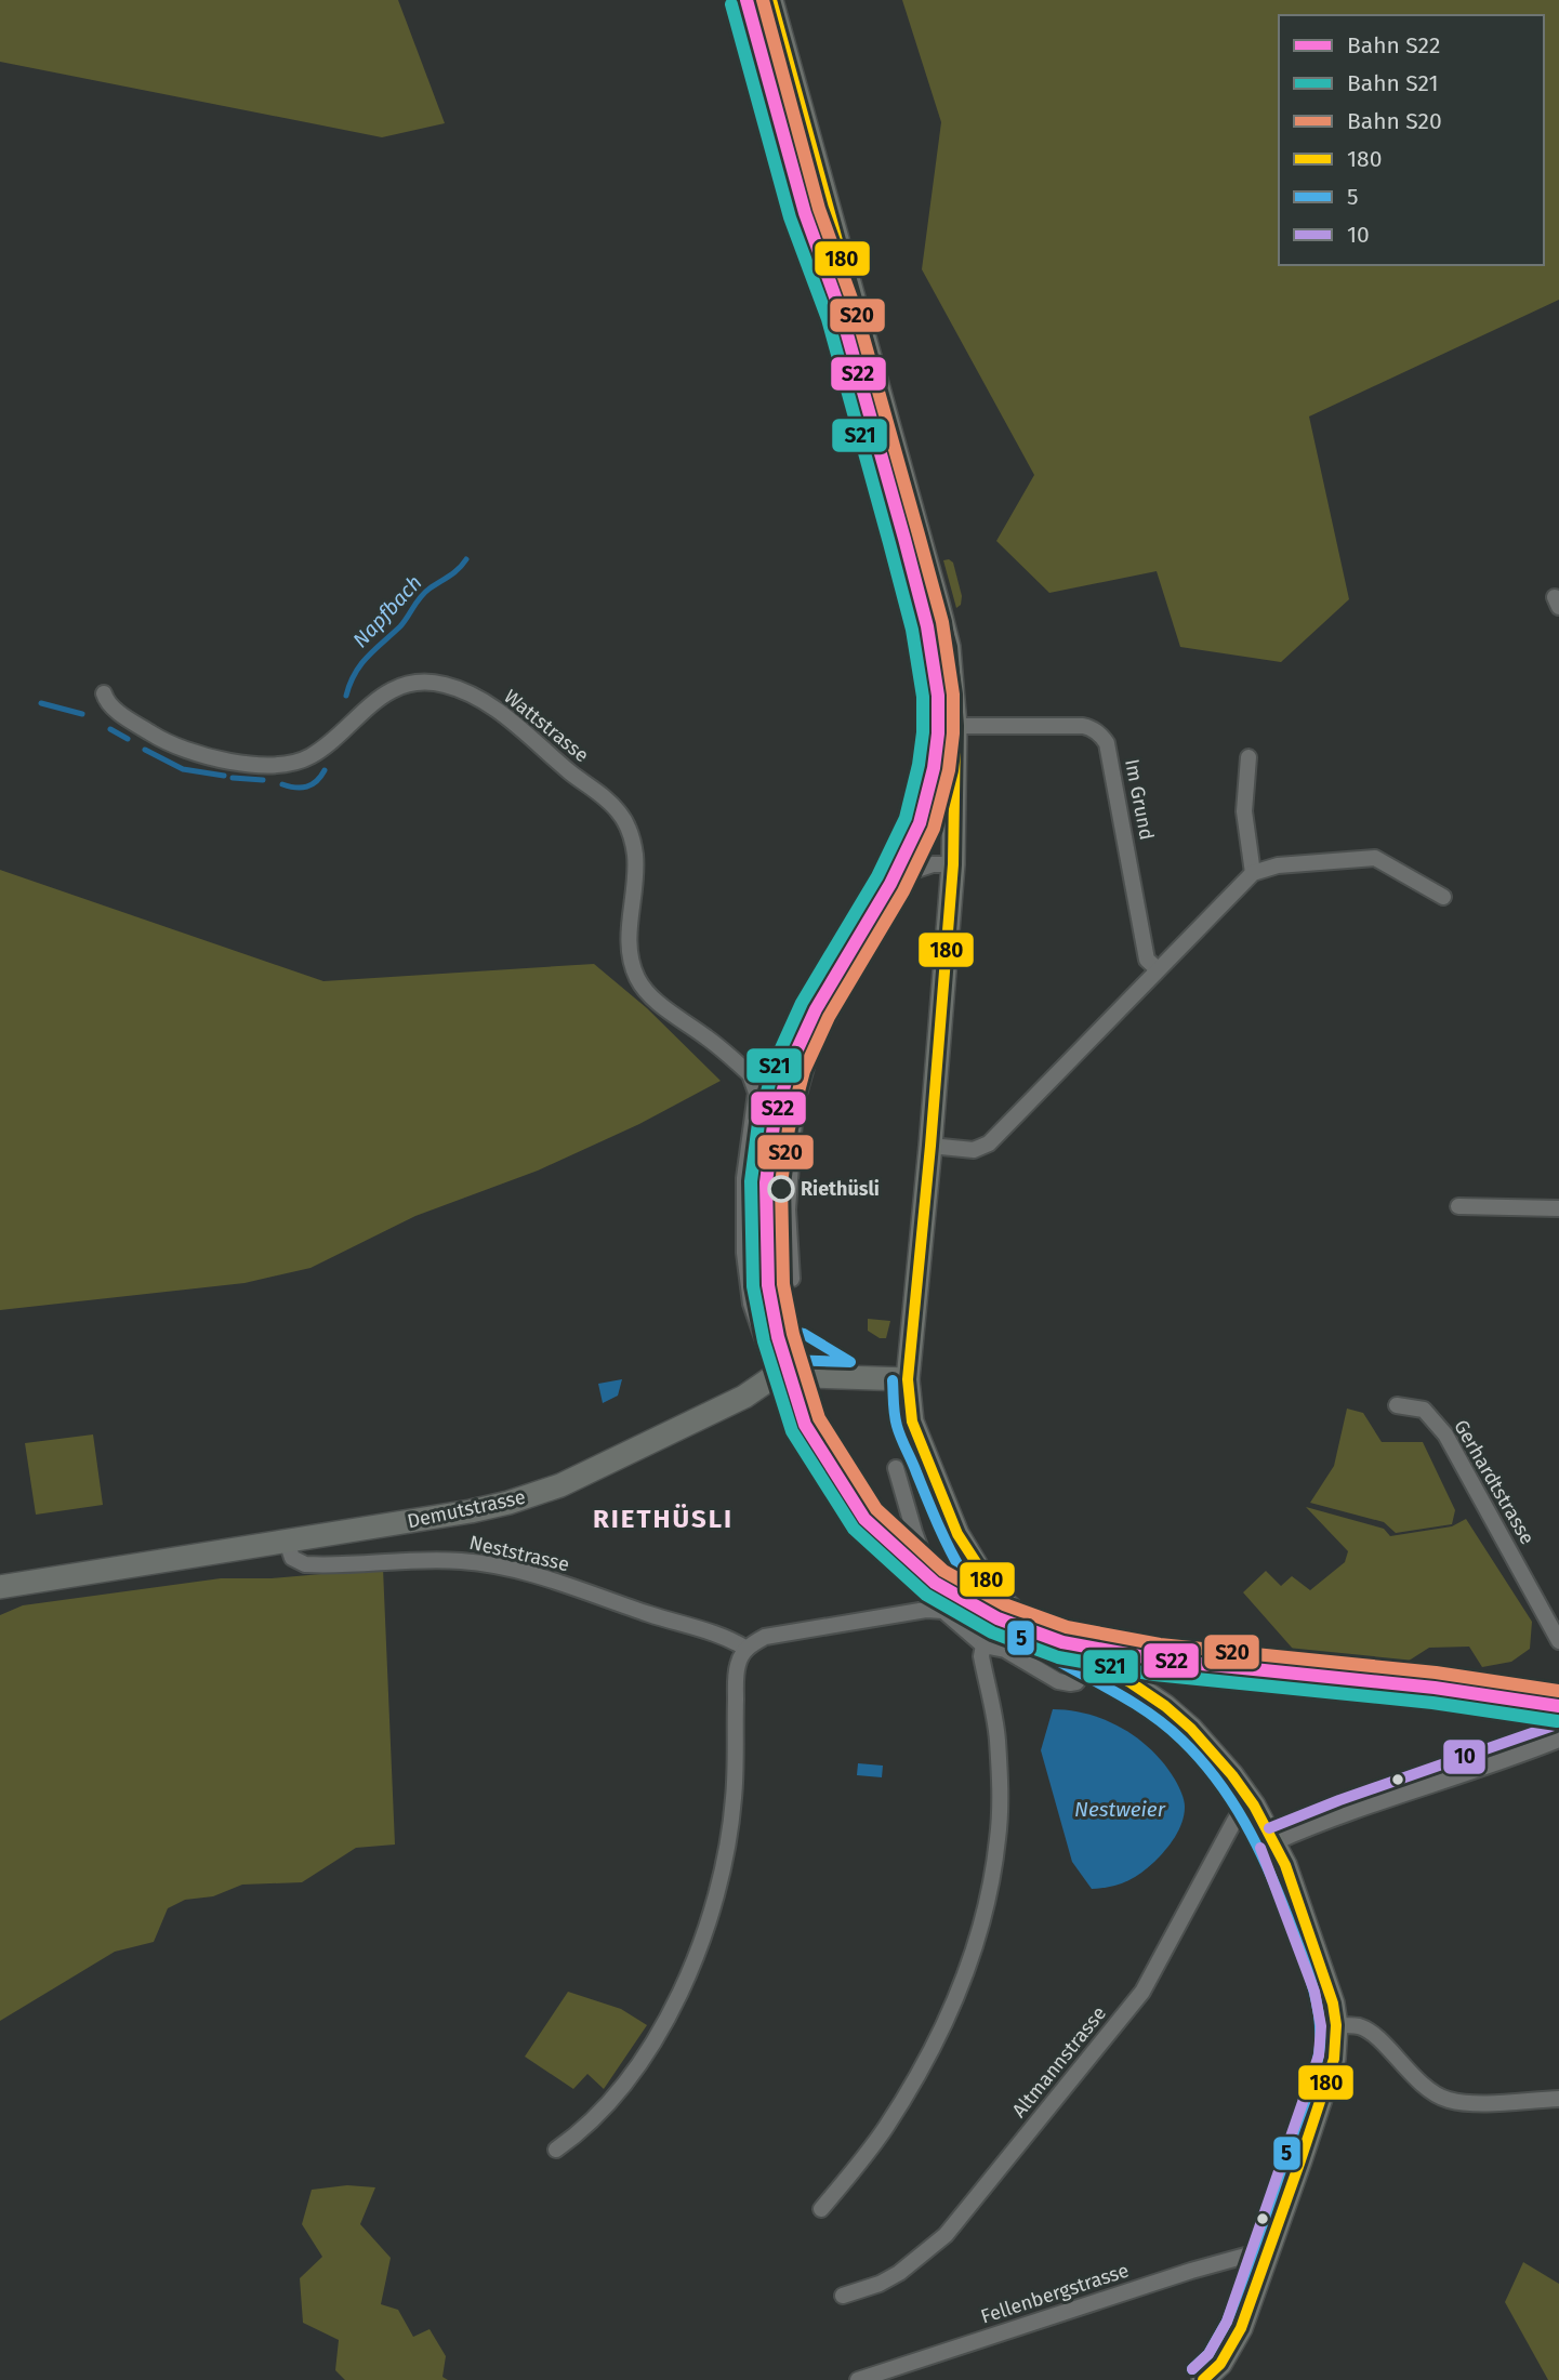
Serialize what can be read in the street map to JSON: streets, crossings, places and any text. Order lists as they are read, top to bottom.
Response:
{
  "streets": {
    "main road": ["Demutstrasse"],
    "street": [
      "Wattstrasse",
      "Im Grund",
      "Gerhardtstrasse",
      "Neststrasse",
      "Altmannstrasse",
      "Fellenbergstrasse"
    ]
  },
  "crossings": [
    ["Wattstrasse", "Demutstrasse"],
    ["Demutstrasse", "Neststrasse"]
  ],
  "districts": ["RIETHÜSLI"],
  "water": ["Napfbach", "Nestweier"],
  "places": ["Riethüsli"],
  "lines": [
    "rail line S22",
    "rail line S20",
    "transit line 180",
    "rail line S21",
    "transit line 5",
    "transit line 10"
  ],
  "legend": [
    "Bahn S22",
    "Bahn S21",
    "Bahn S20",
    "180",
    "5",
    "10"
  ]
}
